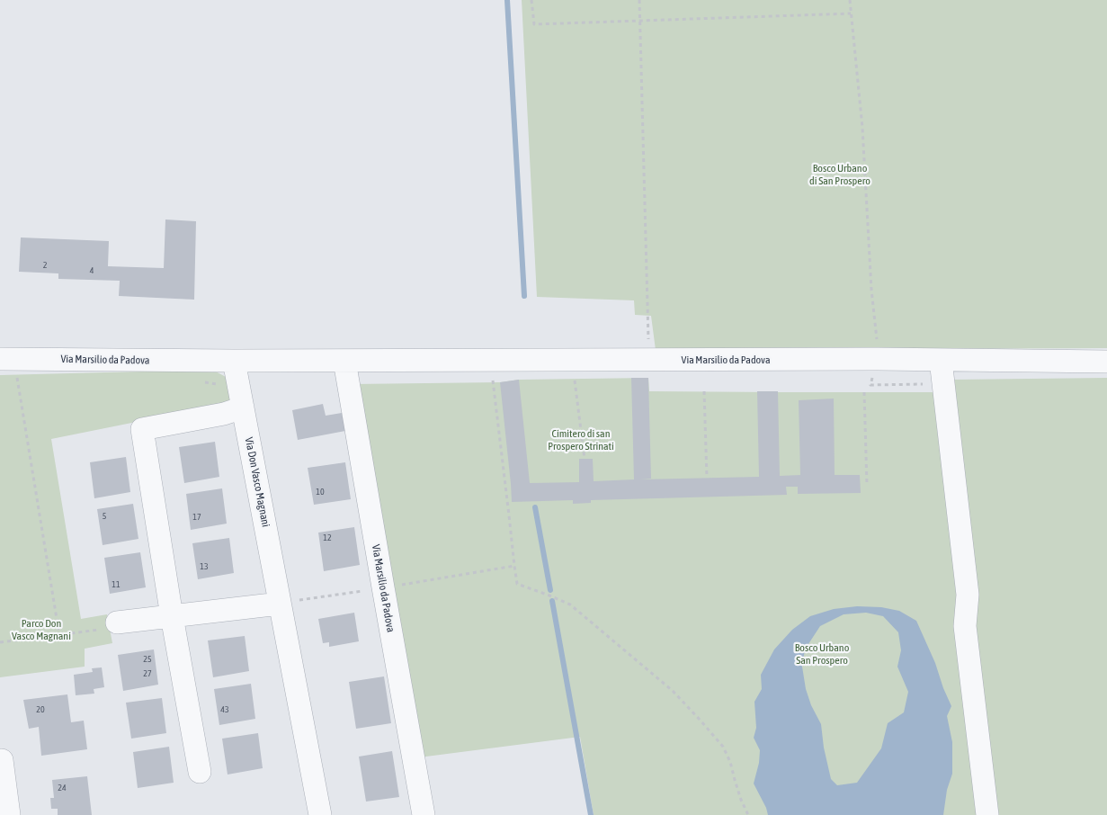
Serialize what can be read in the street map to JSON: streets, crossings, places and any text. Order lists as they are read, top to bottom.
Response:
{
  "streets": {
    "street": ["Via Marsilio da Padova", "Via Don Vasco Magnani"]
  },
  "crossings": [
    ["Via Marsilio da Padova", "Via Don Vasco Magnani"]
  ],
  "parks": [
    "Bosco Urbano di San Prospero",
    "Cimitero di san Prospero Strinati",
    "Parco Don Vasco Magnani",
    "Bosco Urbano San Prospero"
  ],
  "house_numbers": [
    "2",
    "4",
    "10",
    "5",
    "17",
    "12",
    "13",
    "11",
    "25",
    "27",
    "20",
    "43",
    "24"
  ]
}
